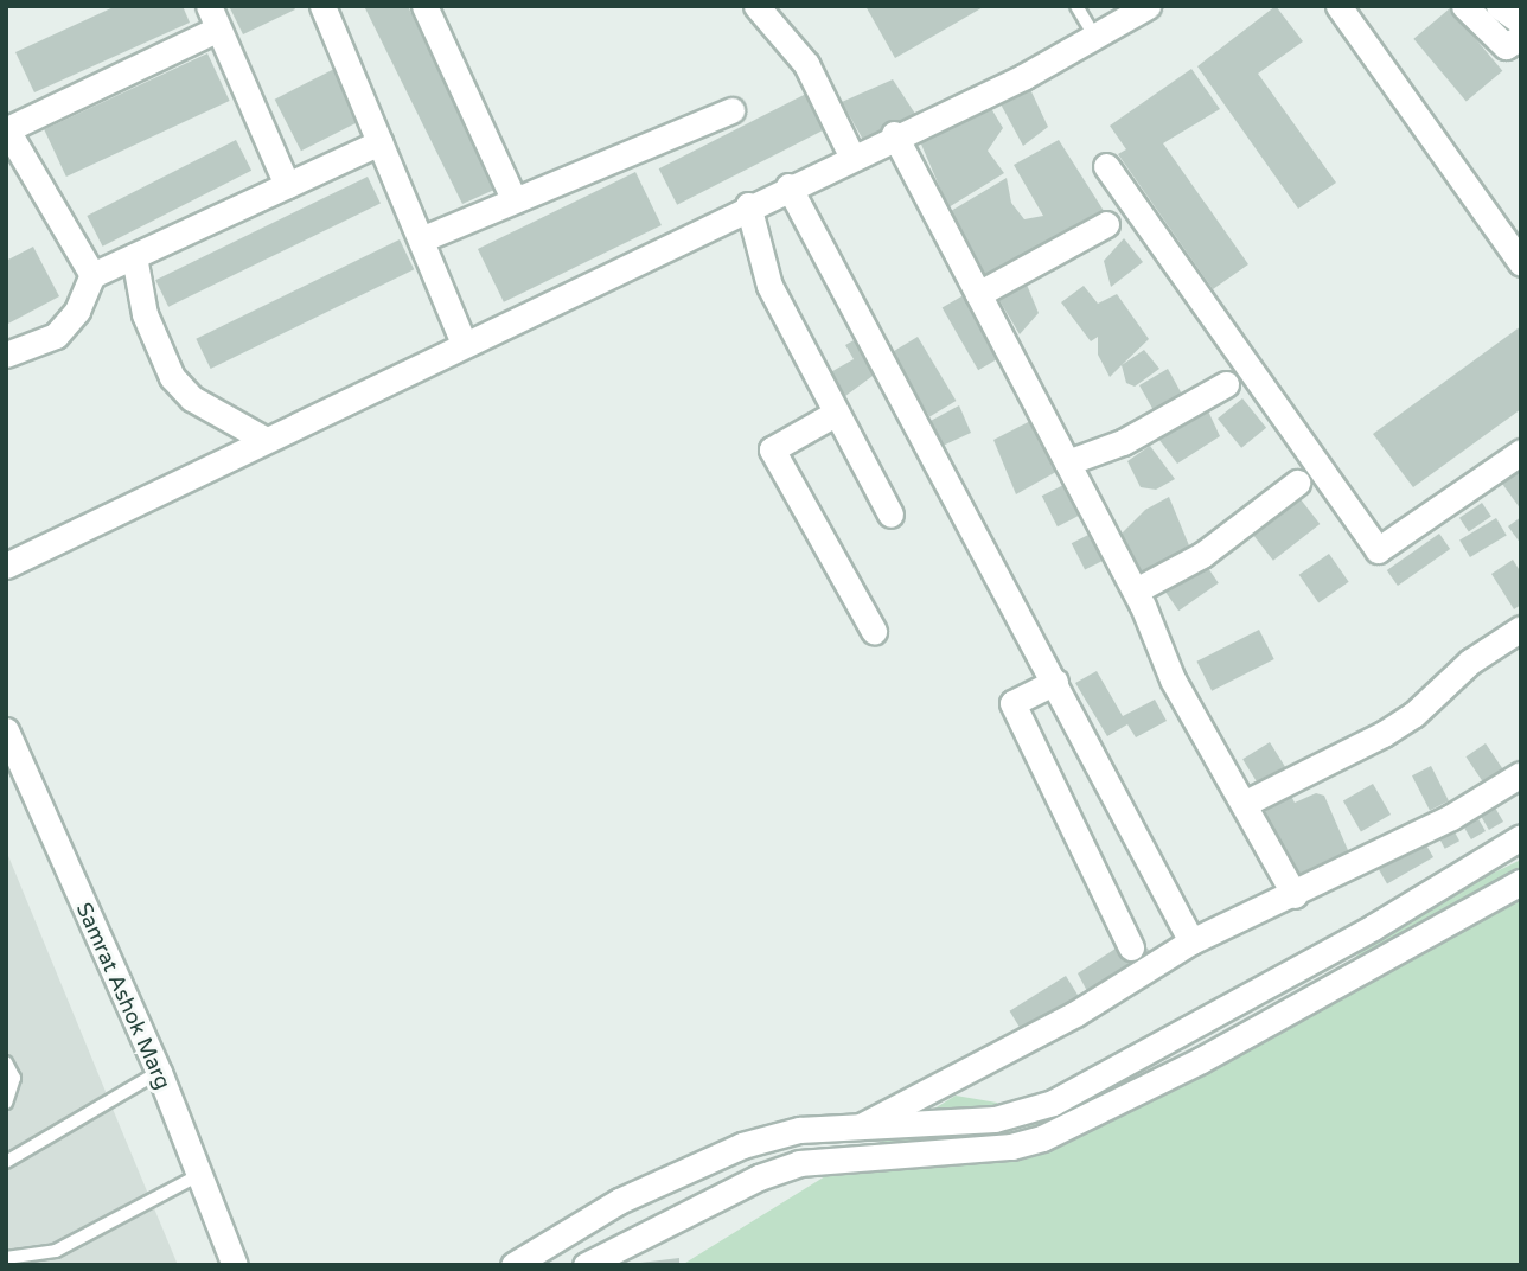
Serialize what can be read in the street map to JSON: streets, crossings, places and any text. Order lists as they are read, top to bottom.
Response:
{
  "streets": {
    "street": ["Samrat Ashok Marg"]
  }
}
